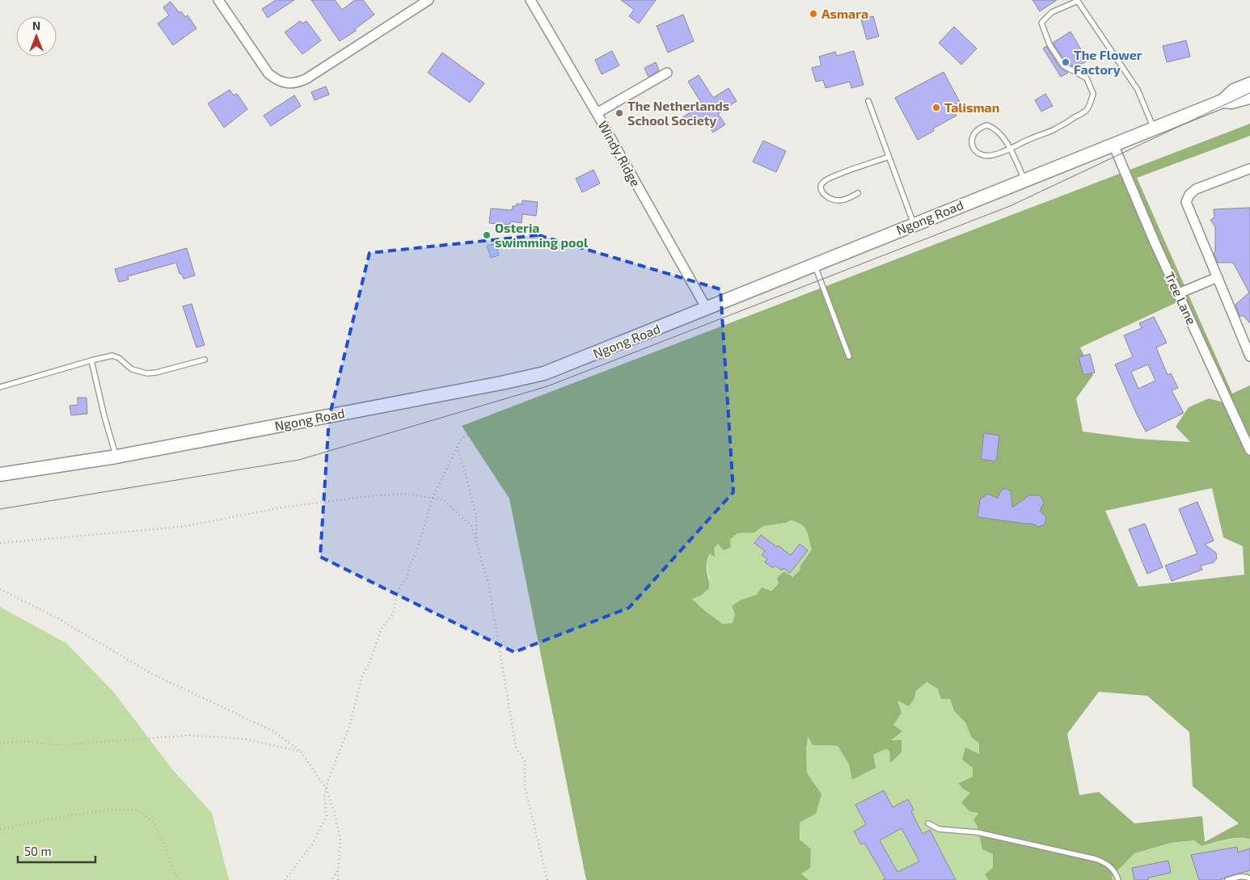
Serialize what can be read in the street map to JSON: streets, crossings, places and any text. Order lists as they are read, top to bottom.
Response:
{
  "streets": {
    "main road": ["Ngong Road"],
    "street": ["Windy Ridge", "Tree Lane"]
  },
  "crossings": [
    ["Windy Ridge", "Ngong Road"],
    ["Ngong Road", "Tree Lane"]
  ],
  "places": [
    "Asmara",
    "The Flower Factory",
    "Talisman",
    "The Netherlands School Society",
    "Osteria swimming pool"
  ],
  "scale_bar": "50 m",
  "north": "top"
}
